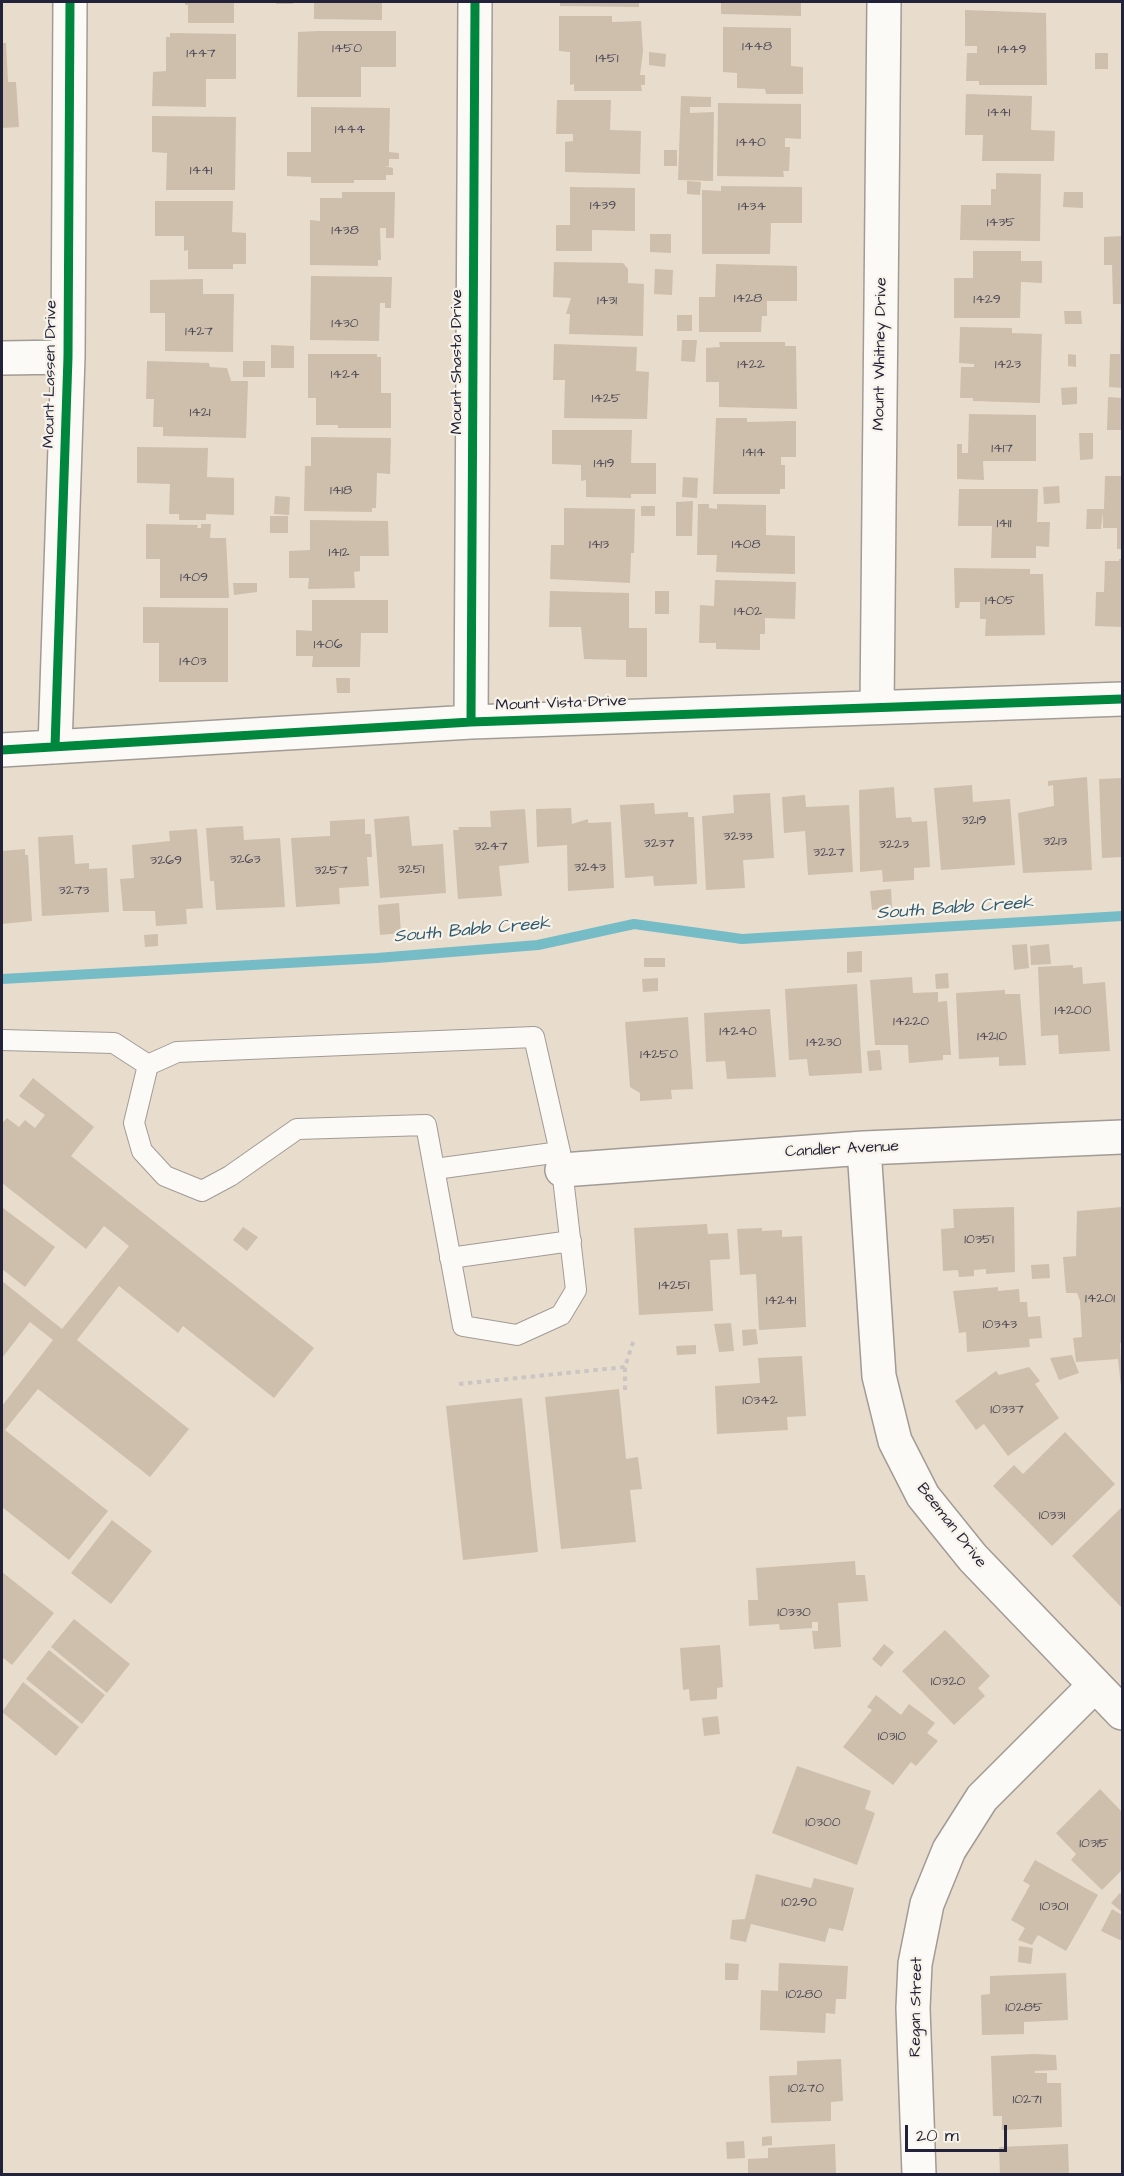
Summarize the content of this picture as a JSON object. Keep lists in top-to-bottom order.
{
  "streets": {
    "street": [
      "Mount Whitney Drive",
      "Mount Shasta Drive",
      "Mount Lassen Drive",
      "Mount Vista Drive",
      "Candler Avenue",
      "Beeman Drive",
      "Regan Street"
    ]
  },
  "crossings": [
    ["Mount Whitney Drive", "Mount Vista Drive"],
    ["Mount Shasta Drive", "Mount Vista Drive"],
    ["Mount Lassen Drive", "Mount Vista Drive"],
    ["Candler Avenue", "Beeman Drive"],
    ["Beeman Drive", "Regan Street"]
  ],
  "water": ["South Babb Creek"],
  "house_numbers": [
    "1448",
    "1450",
    "1449",
    "1447",
    "1451",
    "1441",
    "1444",
    "1440",
    "1441",
    "1439",
    "1434",
    "1435",
    "1438",
    "1428",
    "1429",
    "1431",
    "1430",
    "1427",
    "1422",
    "1423",
    "1424",
    "1425",
    "1421",
    "1417",
    "1414",
    "1419",
    "1418",
    "1411",
    "1413",
    "1408",
    "1412",
    "1409",
    "1405",
    "1402",
    "1406",
    "1403",
    "3219",
    "3233",
    "3213",
    "3237",
    "3223",
    "3247",
    "3227",
    "3263",
    "3269",
    "3243",
    "3251",
    "3257",
    "3273",
    "14200",
    "14220",
    "14240",
    "14210",
    "14230",
    "14250",
    "10351",
    "14251",
    "14201",
    "14241",
    "10343",
    "10342",
    "10337",
    "10331",
    "10330",
    "10320",
    "10310",
    "10300",
    "10315",
    "10290",
    "10301",
    "10280",
    "10285",
    "10270",
    "10271"
  ],
  "scale_bar": "20 m"
}
